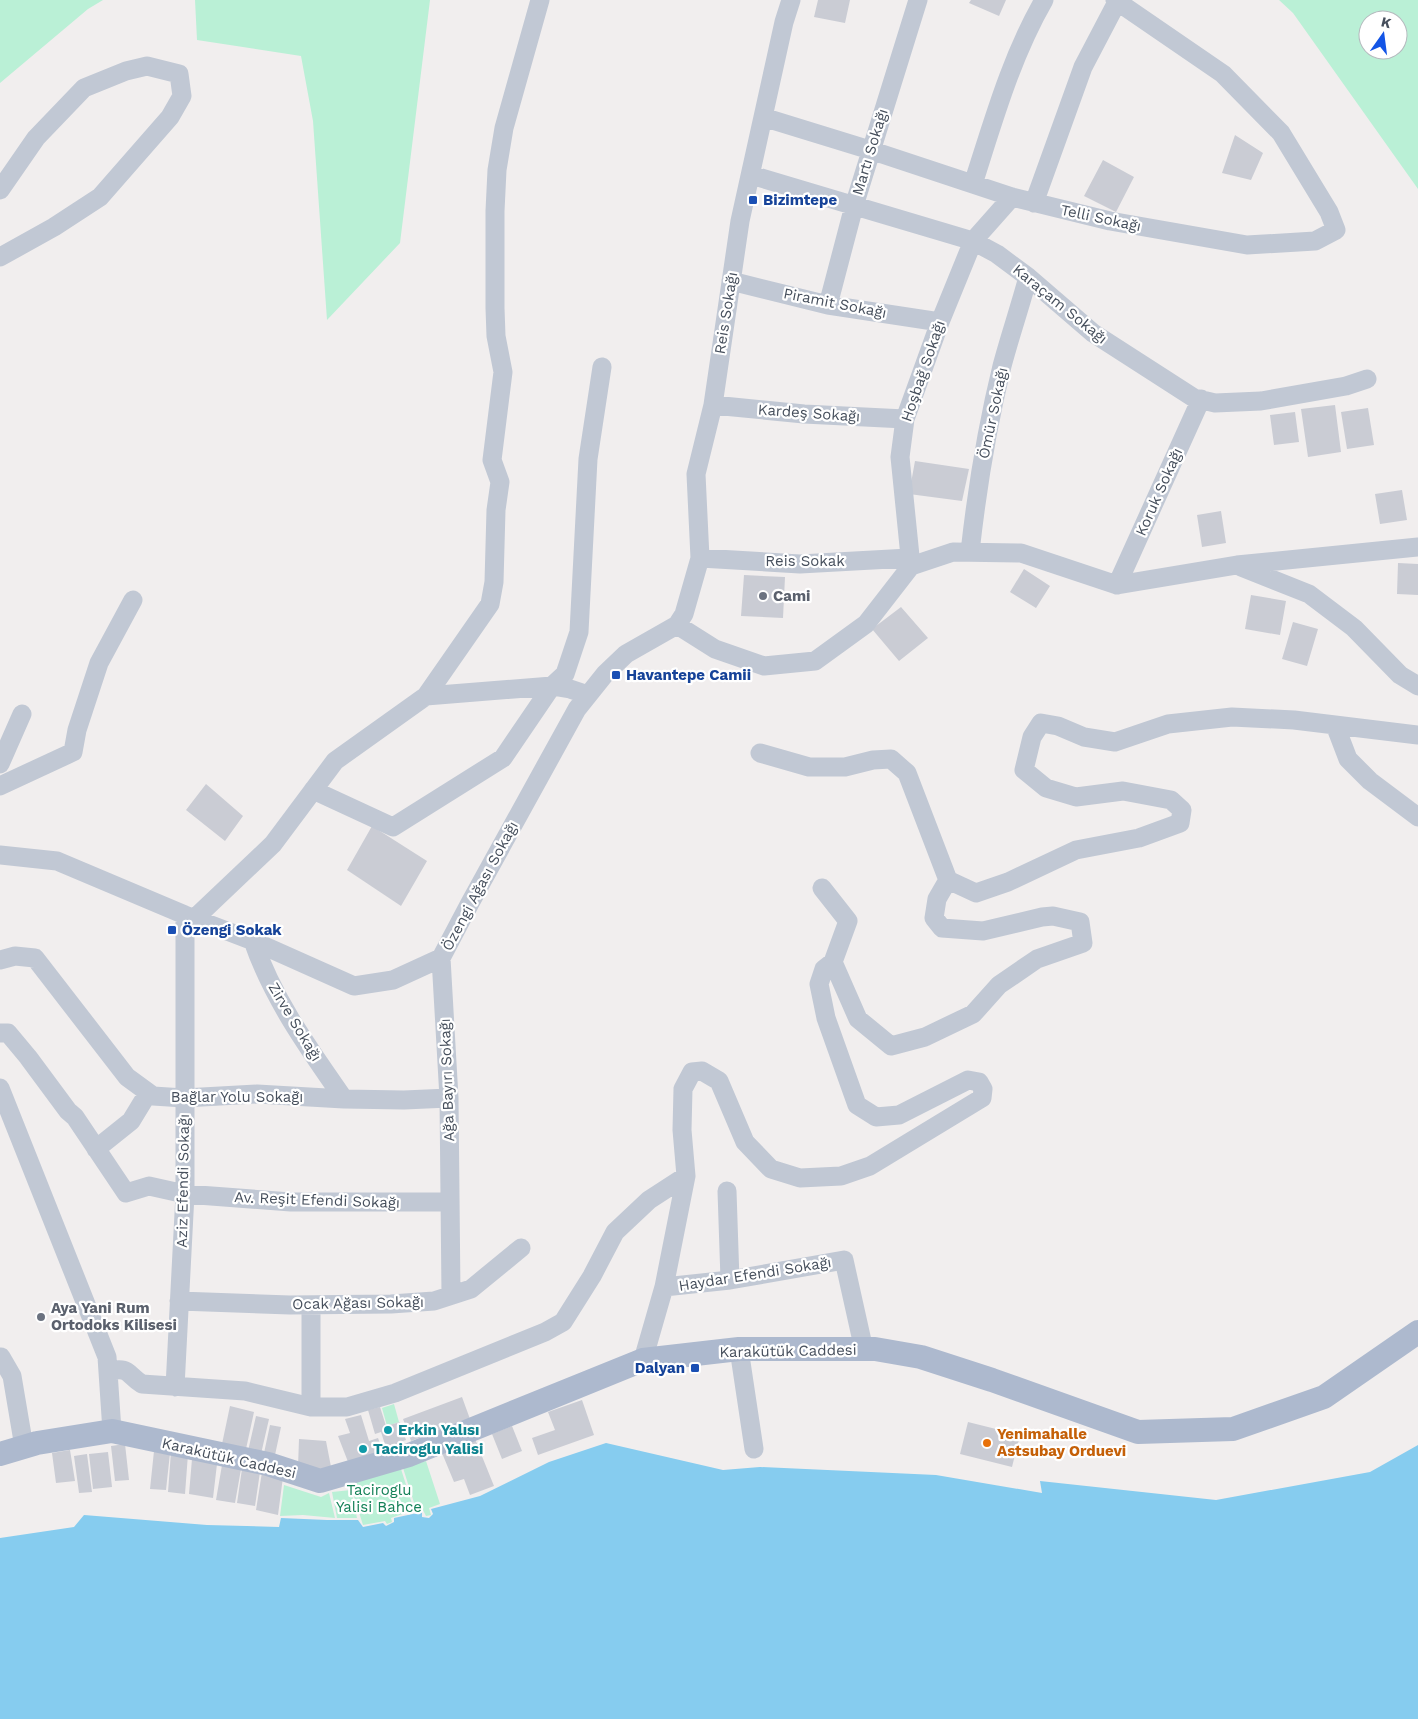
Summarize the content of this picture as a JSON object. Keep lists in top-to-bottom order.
{
  "streets": {
    "main road": ["Karakütük Caddesi"],
    "street": [
      "Martı Sokağı",
      "Telli Sokağı",
      "Piramit Sokağı",
      "Karaçam Sokağı",
      "Reis Sokağı",
      "Hoşbağ Sokağı",
      "Kardeş Sokağı",
      "Ömür Sokağı",
      "Koruk Sokağı",
      "Reis Sokak",
      "Özengi Ağası Sokağı",
      "Zirve Sokağı",
      "Ağa Bayırı Sokağı",
      "Bağlar Yolu Sokağı",
      "Aziz Efendi Sokağı",
      "Av. Reşit Efendi Sokağı",
      "Haydar Efendi Sokağı",
      "Ocak Ağası Sokağı"
    ]
  },
  "crossings": [
    ["Martı Sokağı", "Telli Sokağı"],
    ["Martı Sokağı", "Piramit Sokağı"],
    ["Martı Sokağı", "Karaçam Sokağı"],
    ["Telli Sokağı", "Reis Sokağı"],
    ["Telli Sokağı", "Hoşbağ Sokağı"],
    ["Piramit Sokağı", "Reis Sokağı"],
    ["Piramit Sokağı", "Hoşbağ Sokağı"],
    ["Karaçam Sokağı", "Reis Sokağı"],
    ["Karaçam Sokağı", "Hoşbağ Sokağı"],
    ["Karaçam Sokağı", "Ömür Sokağı"],
    ["Karaçam Sokağı", "Koruk Sokağı"],
    ["Reis Sokağı", "Kardeş Sokağı"],
    ["Reis Sokağı", "Reis Sokak"],
    ["Reis Sokağı", "Özengi Ağası Sokağı"],
    ["Hoşbağ Sokağı", "Kardeş Sokağı"],
    ["Hoşbağ Sokağı", "Reis Sokak"],
    ["Ömür Sokağı", "Reis Sokak"],
    ["Koruk Sokağı", "Reis Sokak"],
    ["Özengi Ağası Sokağı", "Zirve Sokağı"],
    ["Özengi Ağası Sokağı", "Ağa Bayırı Sokağı"],
    ["Özengi Ağası Sokağı", "Aziz Efendi Sokağı"],
    ["Zirve Sokağı", "Bağlar Yolu Sokağı"],
    ["Ağa Bayırı Sokağı", "Bağlar Yolu Sokağı"],
    ["Ağa Bayırı Sokağı", "Av. Reşit Efendi Sokağı"],
    ["Ağa Bayırı Sokağı", "Ocak Ağası Sokağı"],
    ["Bağlar Yolu Sokağı", "Aziz Efendi Sokağı"],
    ["Aziz Efendi Sokağı", "Av. Reşit Efendi Sokağı"],
    ["Aziz Efendi Sokağı", "Ocak Ağası Sokağı"],
    ["Haydar Efendi Sokağı", "Karakütük Caddesi"]
  ],
  "parks": ["Taciroglu Yalisi Bahce"],
  "places": {
    "transit": [
      "Bizimtepe",
      "Havantepe Camii",
      "Özengi Sokak",
      "Dalyan"
    ],
    "other": [
      "Cami",
      "Aya Yani Rum Ortodoks Kilisesi",
      "Erkin Yalısı",
      "Yenimahalle Astsubay Orduevi",
      "Taciroglu Yalisi"
    ]
  },
  "north": "top"
}
